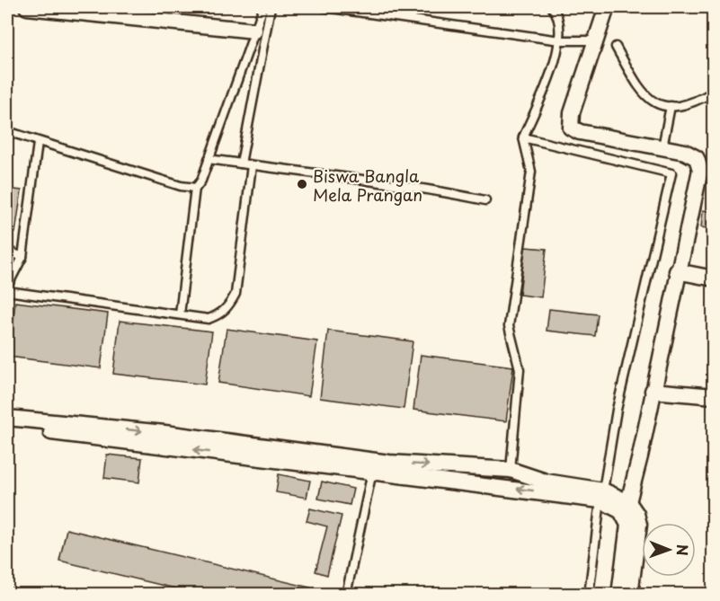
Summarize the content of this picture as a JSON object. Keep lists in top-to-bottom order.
{
  "places": ["Biswa Bangla Mela Prangan"],
  "north": "right"
}
